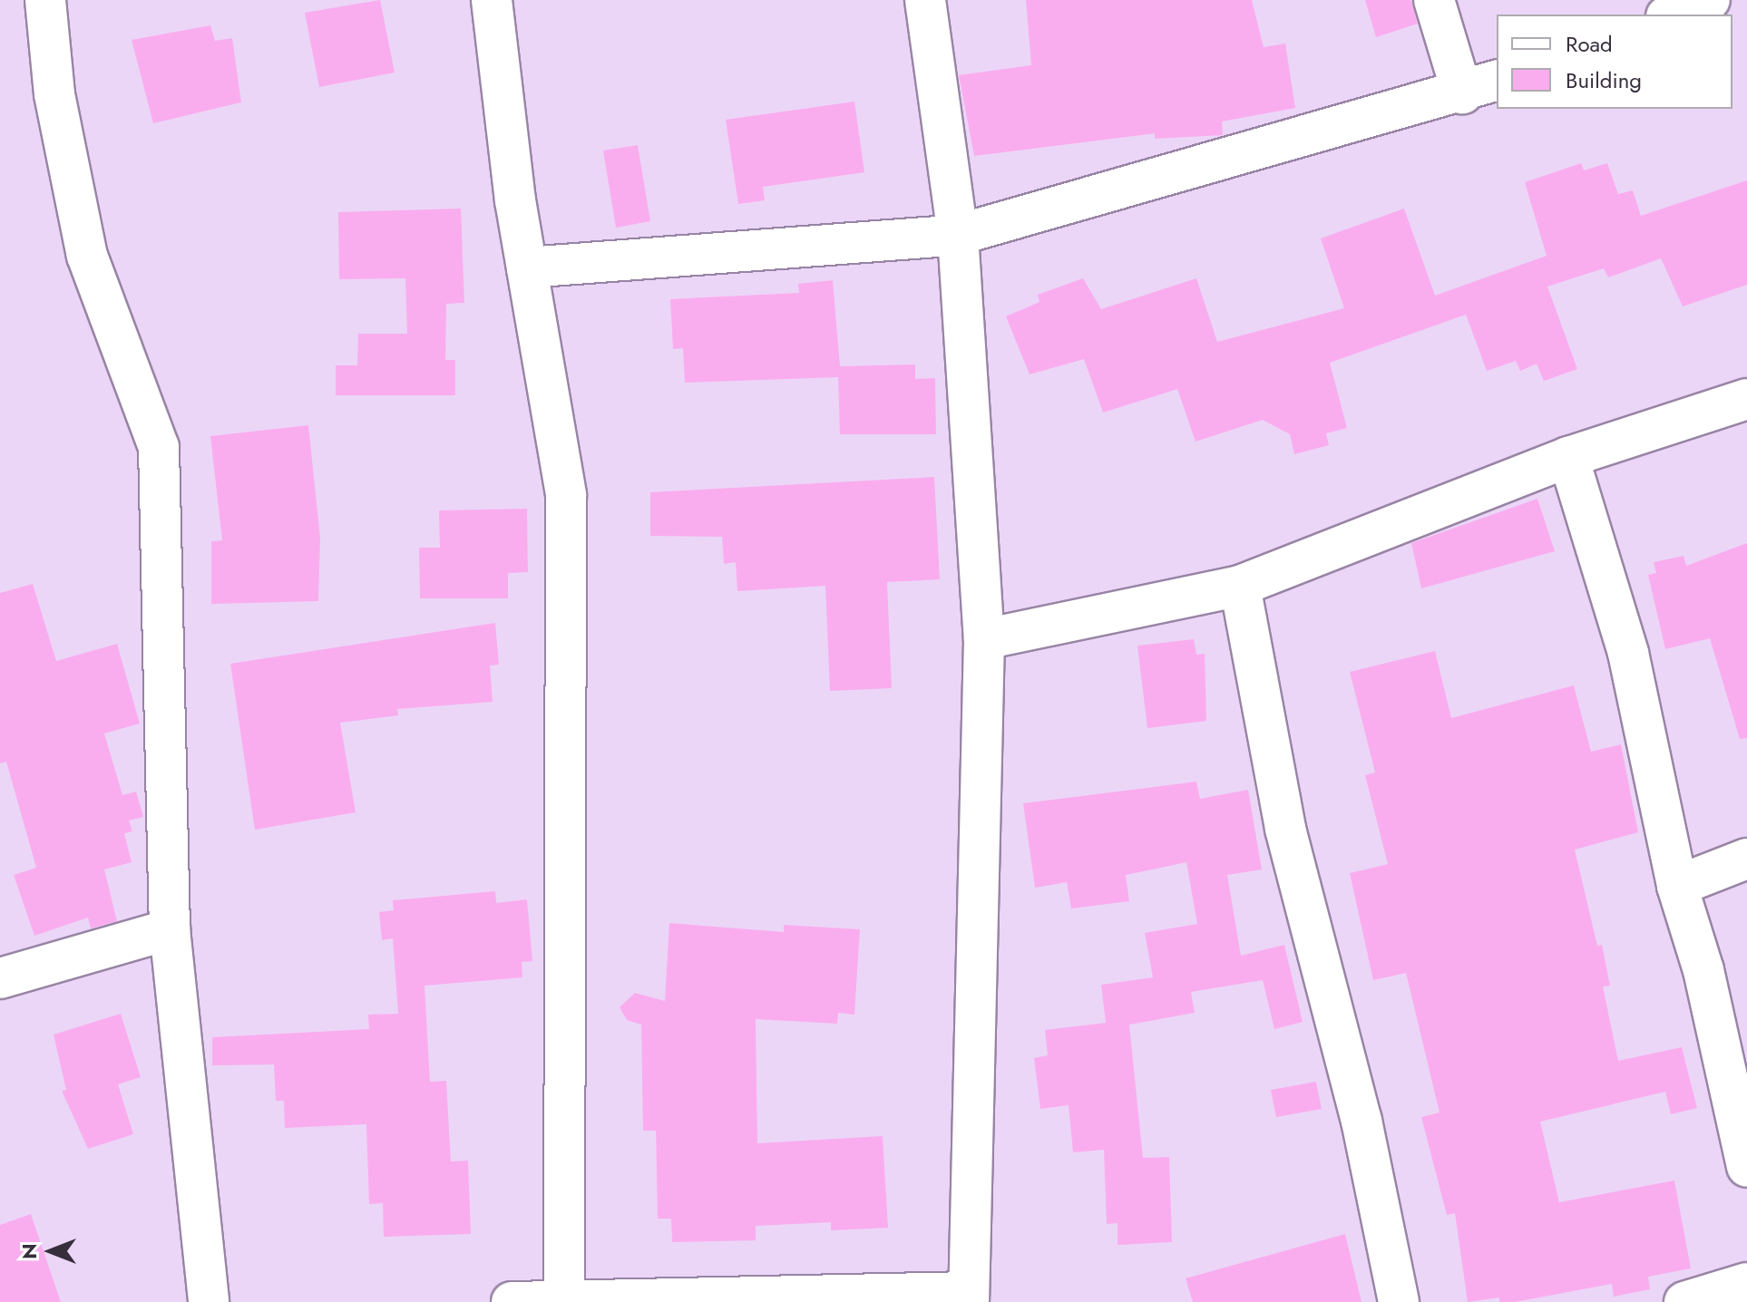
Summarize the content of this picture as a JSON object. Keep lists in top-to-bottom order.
{
  "legend": ["Road", "Building"],
  "north": "left"
}
